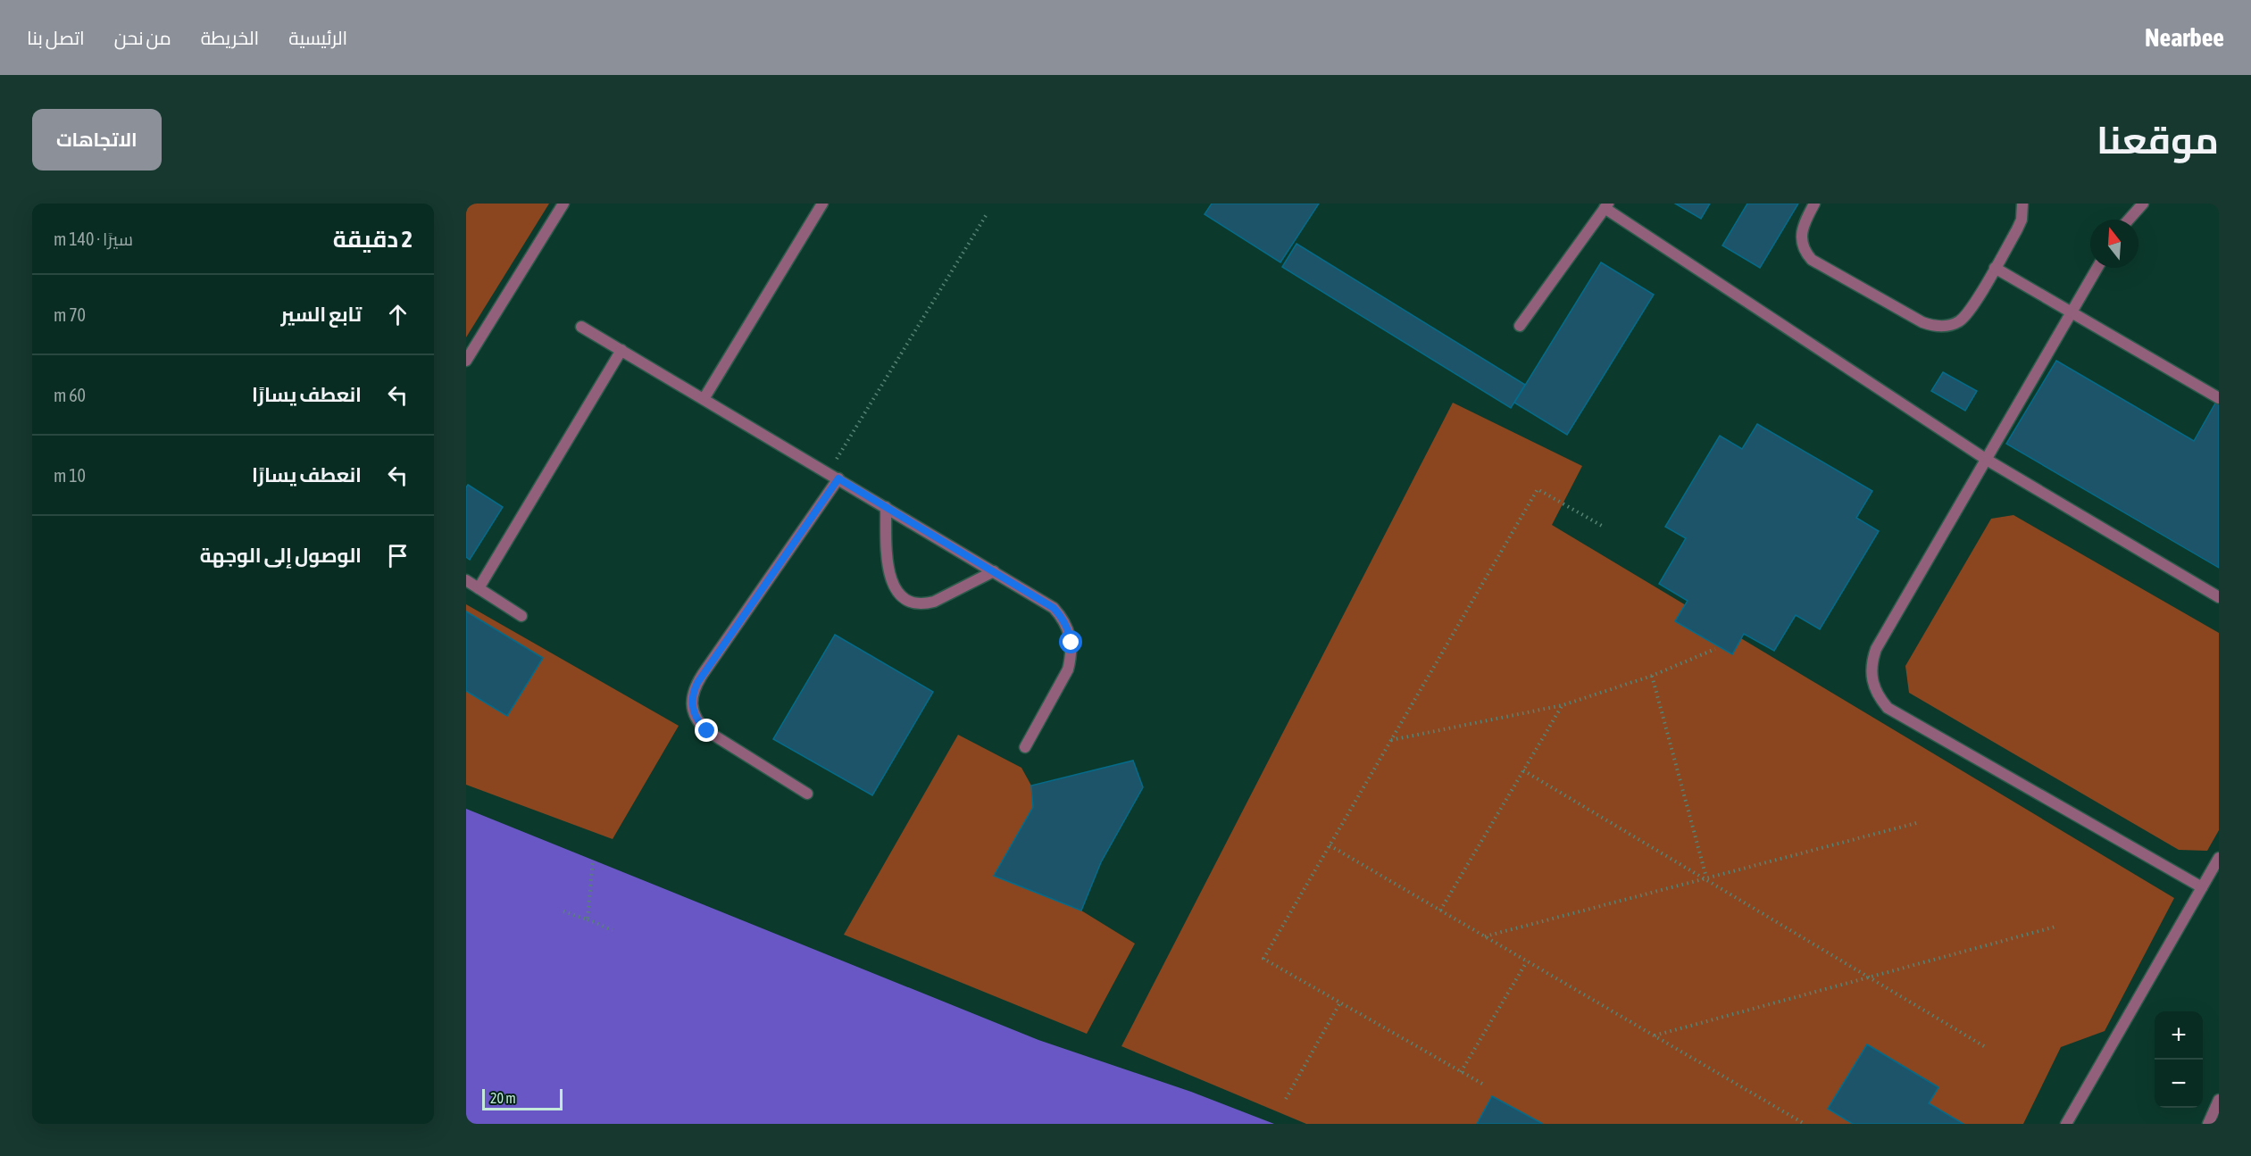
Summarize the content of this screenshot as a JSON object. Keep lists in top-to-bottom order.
{
  "scale_bar": "20 m",
  "north": "top",
  "page": {
    "header": "Nearbee",
    "nav": [
      "الرئيسية",
      "الخريطة",
      "من نحن",
      "اتصل بنا"
    ],
    "title": "موقعنا",
    "buttons": "الاتجاهات",
    "heading": ["2 دقيقة", "سيرًا · 140 m"],
    "list": [
      ["تابع السير", "70 m"],
      ["انعطف يسارًا", "60 m"],
      ["انعطف يسارًا", "10 m"],
      "الوصول إلى الوجهة"
    ],
    "map_buttons": ["+", "−"],
    "scale": "20 m"
  }
}
